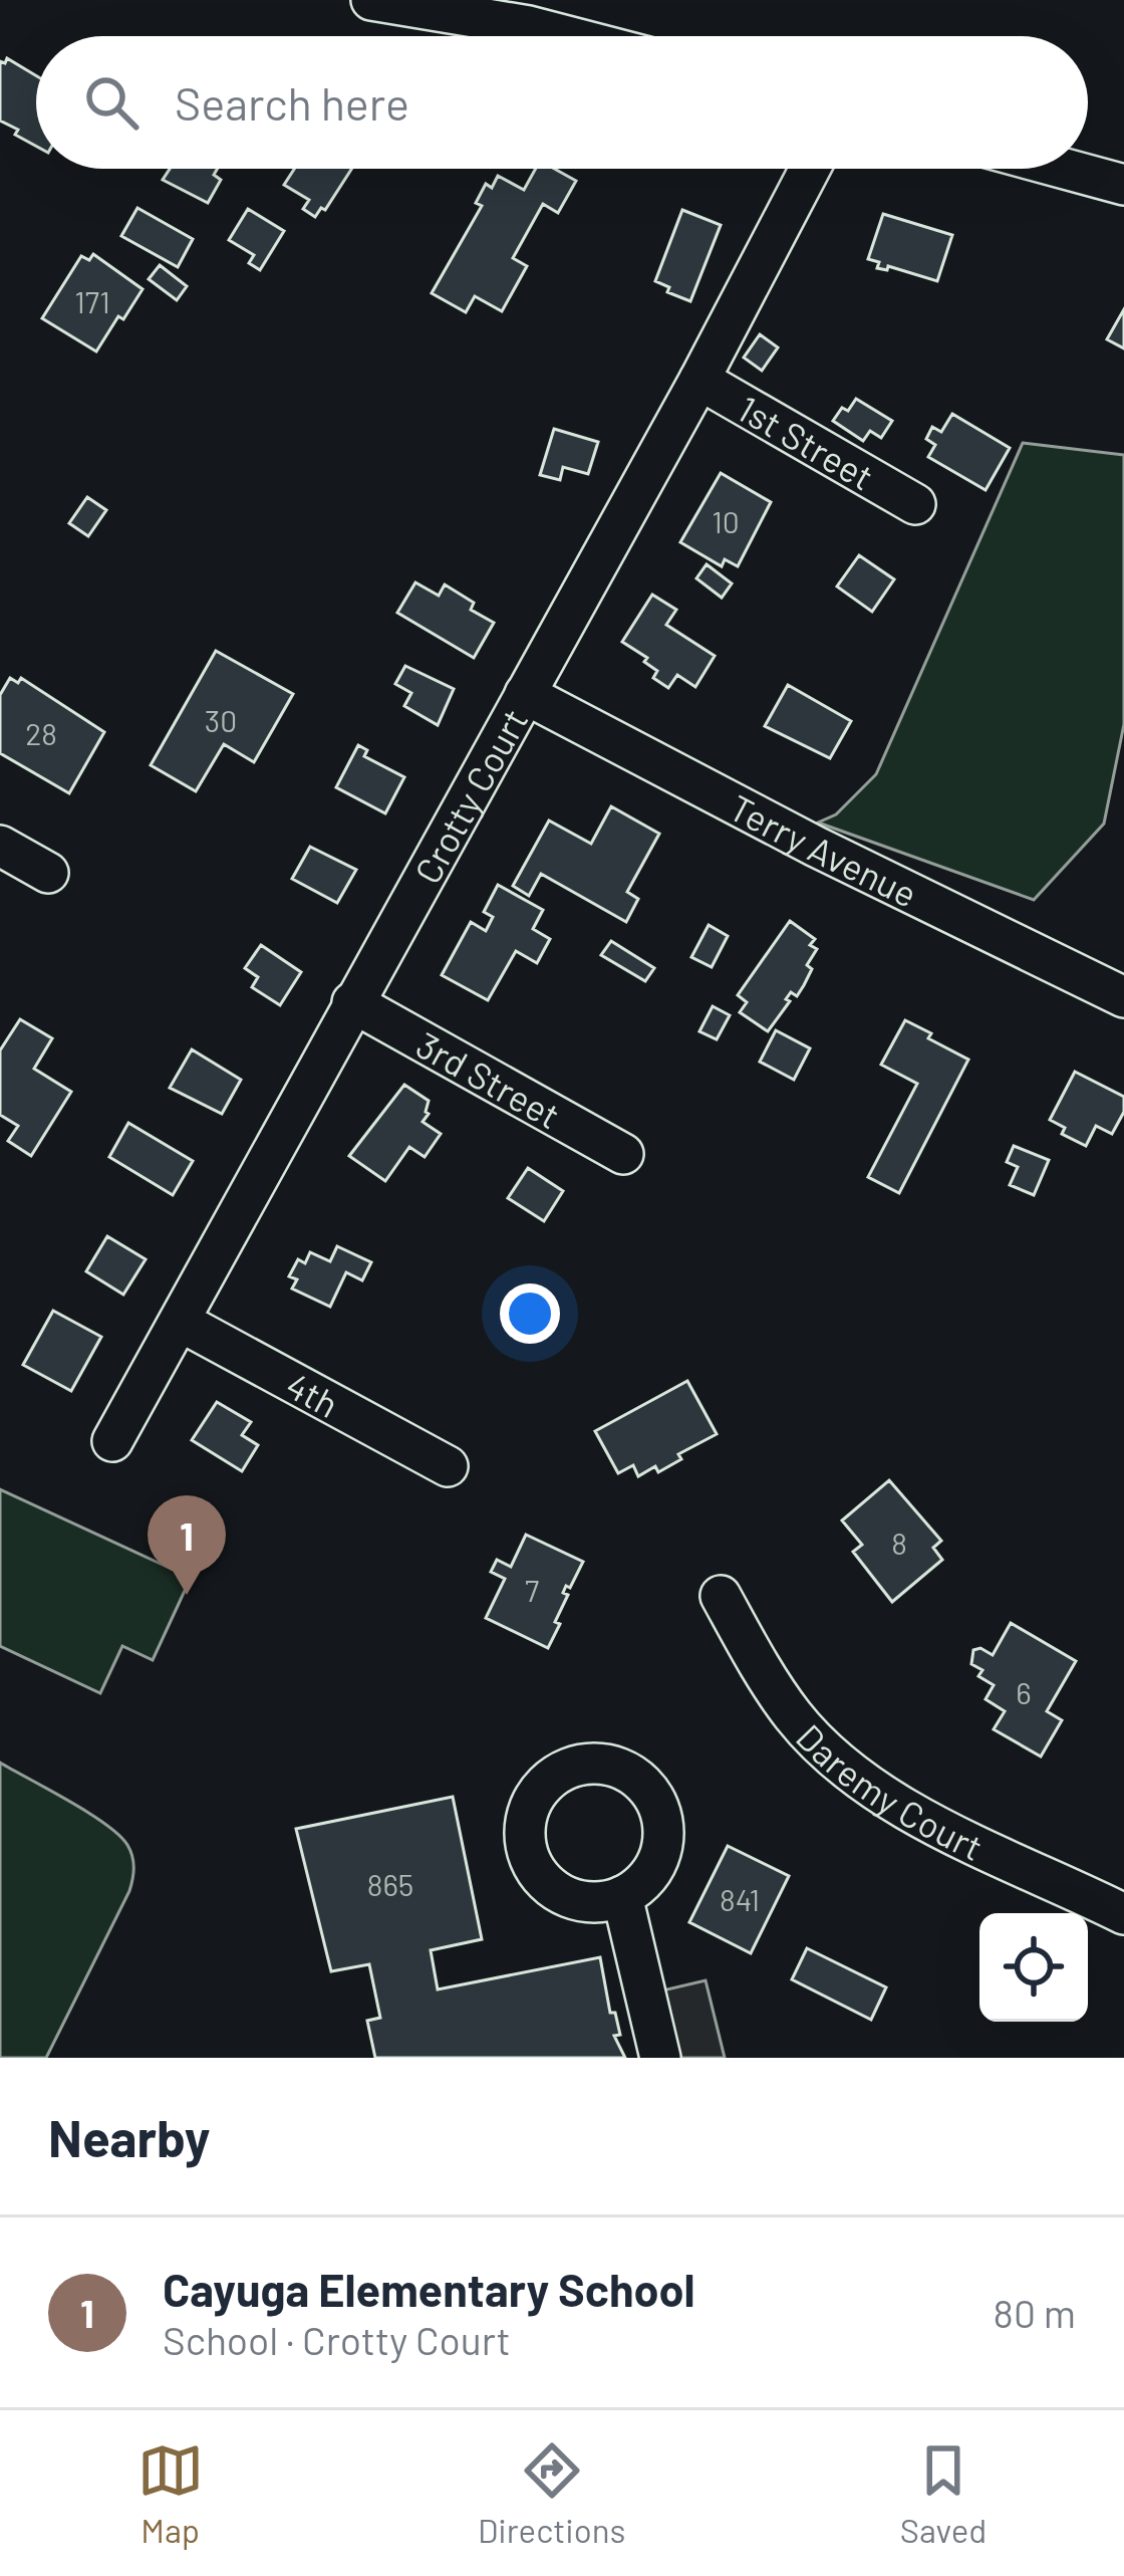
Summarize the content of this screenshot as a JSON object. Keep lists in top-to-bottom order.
{
  "streets": {
    "street": [
      "1st Street",
      "Crotty Court",
      "Terry Avenue",
      "3rd Street",
      "4th",
      "Daremy Court"
    ]
  },
  "crossings": [
    ["1st Street", "Crotty Court"],
    ["Crotty Court", "Terry Avenue"],
    ["Crotty Court", "3rd Street"],
    ["Crotty Court", "4th"]
  ],
  "house_numbers": [
    "171",
    "10",
    "30",
    "28",
    "8",
    "7",
    "6",
    "865",
    "841"
  ],
  "page": {
    "search": "Search here",
    "pins": "1",
    "heading": "Nearby",
    "list": [
      {
        "mark": "1",
        "name": "Cayuga Elementary School",
        "note": "School · Crotty Court",
        "value": "80 m"
      }
    ],
    "nav": ["Map", "Directions", "Saved"]
  }
}
